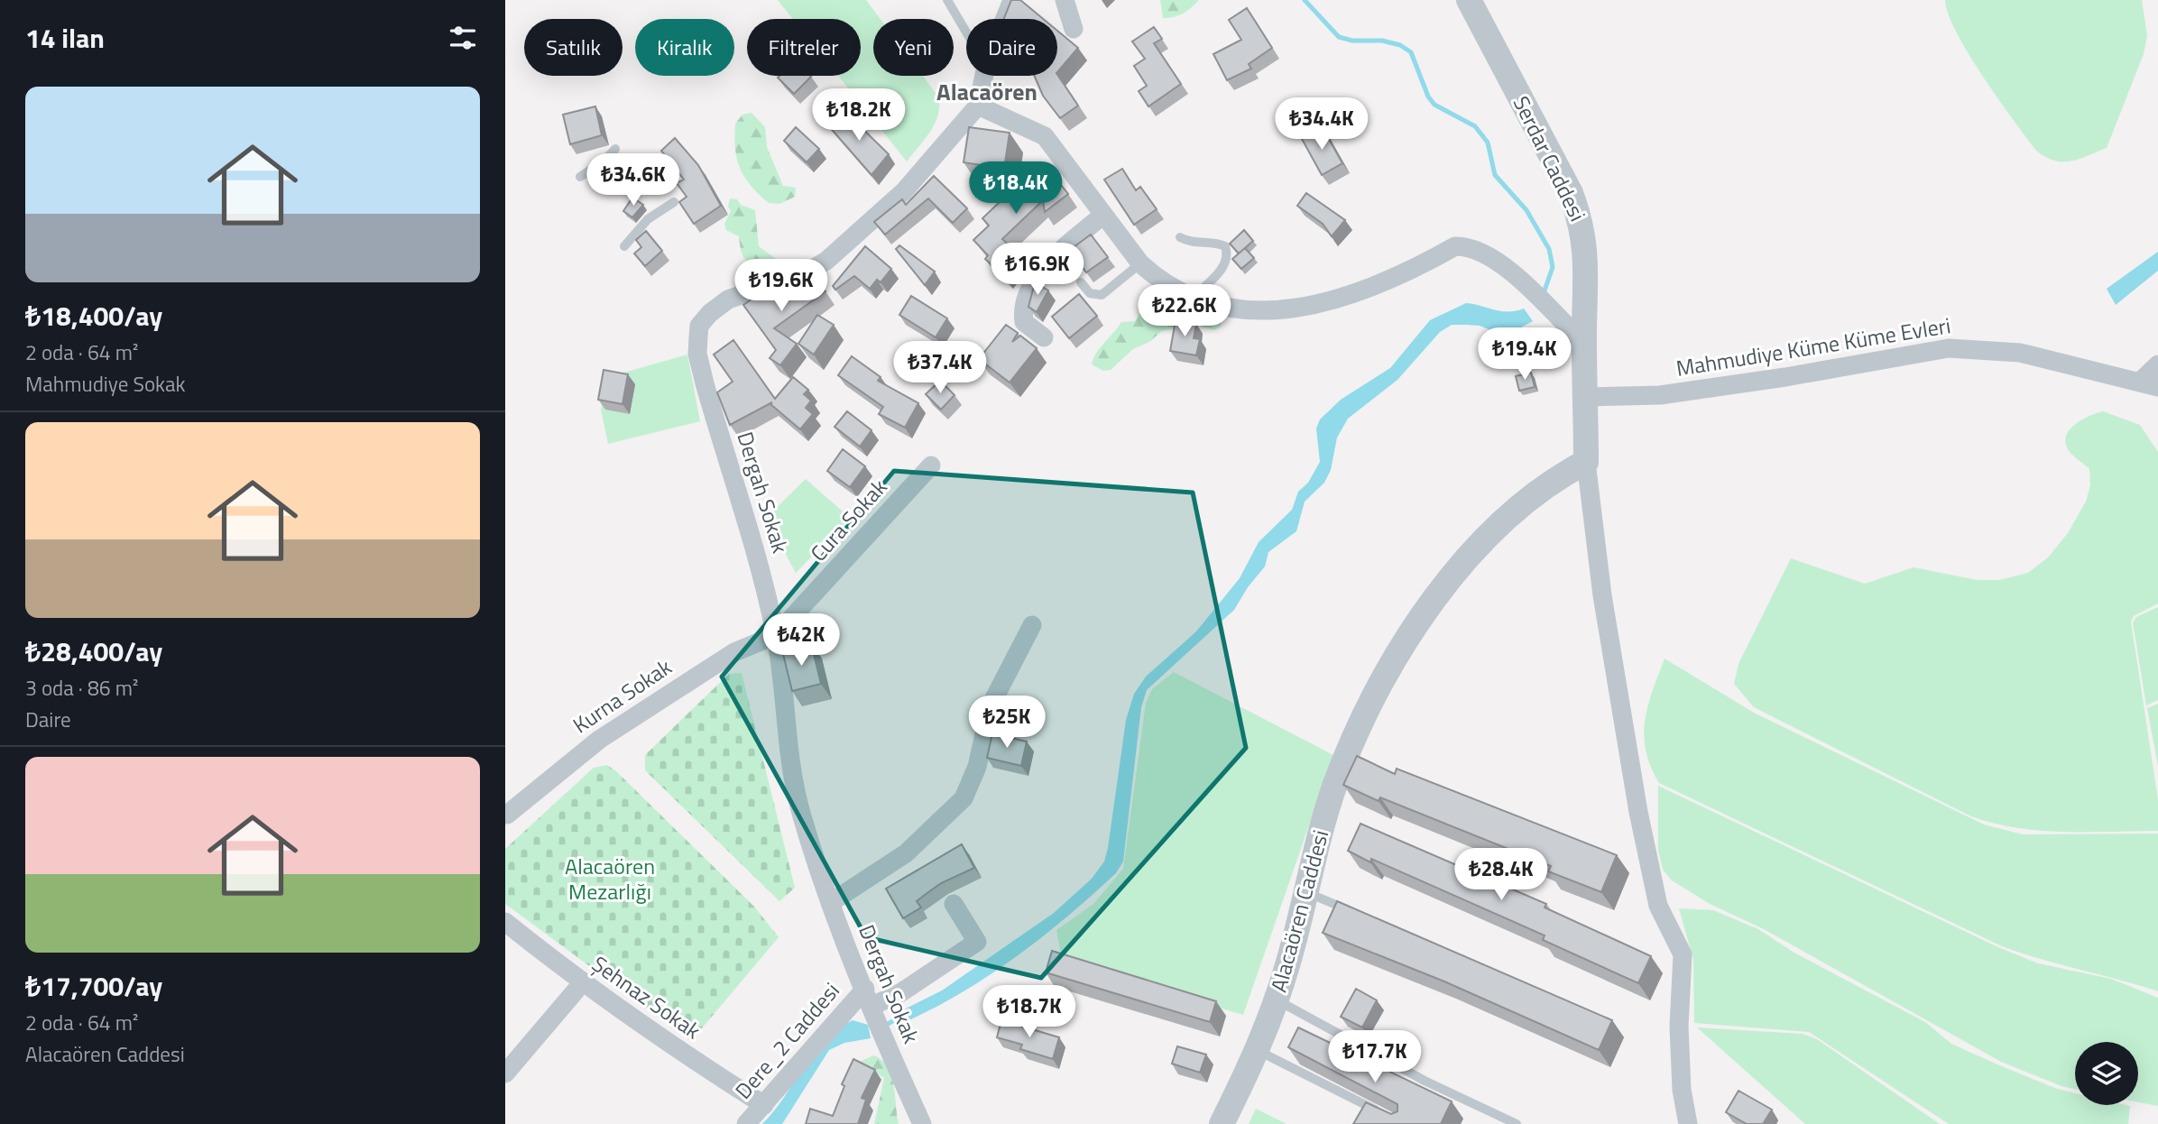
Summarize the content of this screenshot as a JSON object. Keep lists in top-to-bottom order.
{
  "streets": {
    "street": [
      "Serdar Caddesi",
      "Mahmudiye Küme Küme Evleri",
      "Dergah Sokak",
      "Cura Sokak",
      "Kurna Sokak",
      "Alacaören Caddesi",
      "Şehnaz Sokak",
      "Dere_2 Caddesi"
    ]
  },
  "crossings": [
    ["Serdar Caddesi", "Mahmudiye Küme Küme Evleri"],
    ["Serdar Caddesi", "Alacaören Caddesi"],
    ["Dergah Sokak", "Cura Sokak"],
    ["Dergah Sokak", "Kurna Sokak"],
    ["Dergah Sokak", "Dere_2 Caddesi"],
    ["Cura Sokak", "Kurna Sokak"],
    ["Şehnaz Sokak", "Dere_2 Caddesi"]
  ],
  "districts": ["Alacaören"],
  "parks": ["Alacaören Mezarlığı"],
  "page": {
    "heading": "14 ilan",
    "chip": [
      "Satılık",
      "Kiralık",
      "Filtreler",
      "Yeni",
      "Daire"
    ],
    "list": [
      {
        "name": "₺18,400/ay",
        "note": "2 oda · 64 m² · Mahmudiye Sokak"
      },
      {
        "name": "₺28,400/ay",
        "note": "3 oda · 86 m² · Daire"
      },
      {
        "name": "₺17,700/ay",
        "note": "2 oda · 64 m² · Alacaören Caddesi"
      }
    ],
    "price": [
      "₺18.2K",
      "₺34.4K",
      "₺34.6K",
      "₺18.4K",
      "₺16.9K",
      "₺19.6K",
      "₺22.6K",
      "₺19.4K",
      "₺37.4K",
      "₺42K",
      "₺25K",
      "₺28.4K",
      "₺18.7K",
      "₺17.7K"
    ]
  }
}
